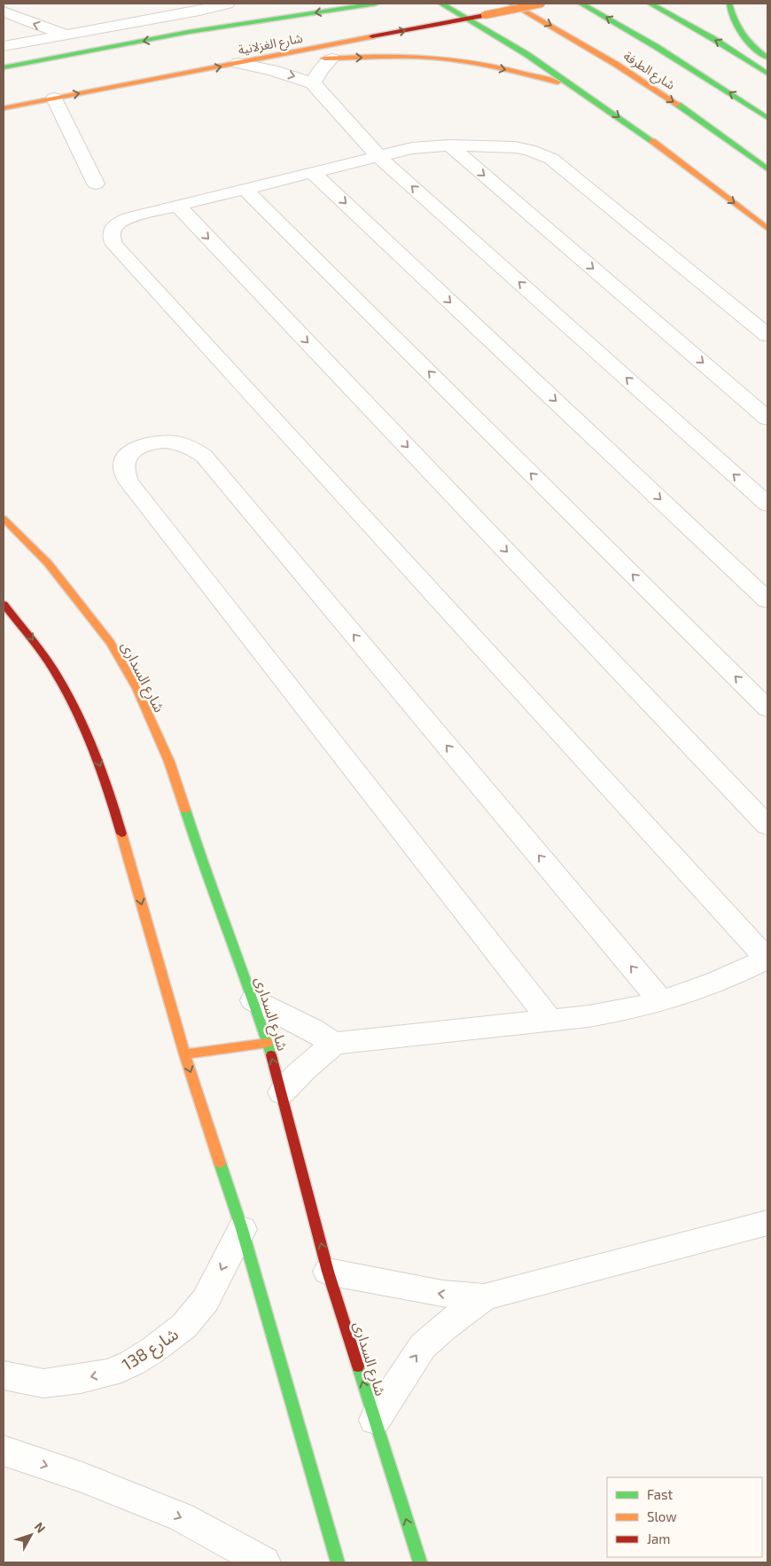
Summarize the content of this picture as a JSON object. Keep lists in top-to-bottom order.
{
  "streets": {
    "street": [
      "شارع الغزلانية",
      "شارع الطرفة",
      "شارع السدارى",
      "شارع 138"
    ]
  },
  "legend": ["Fast", "Slow", "Jam"],
  "north": "top right"
}
